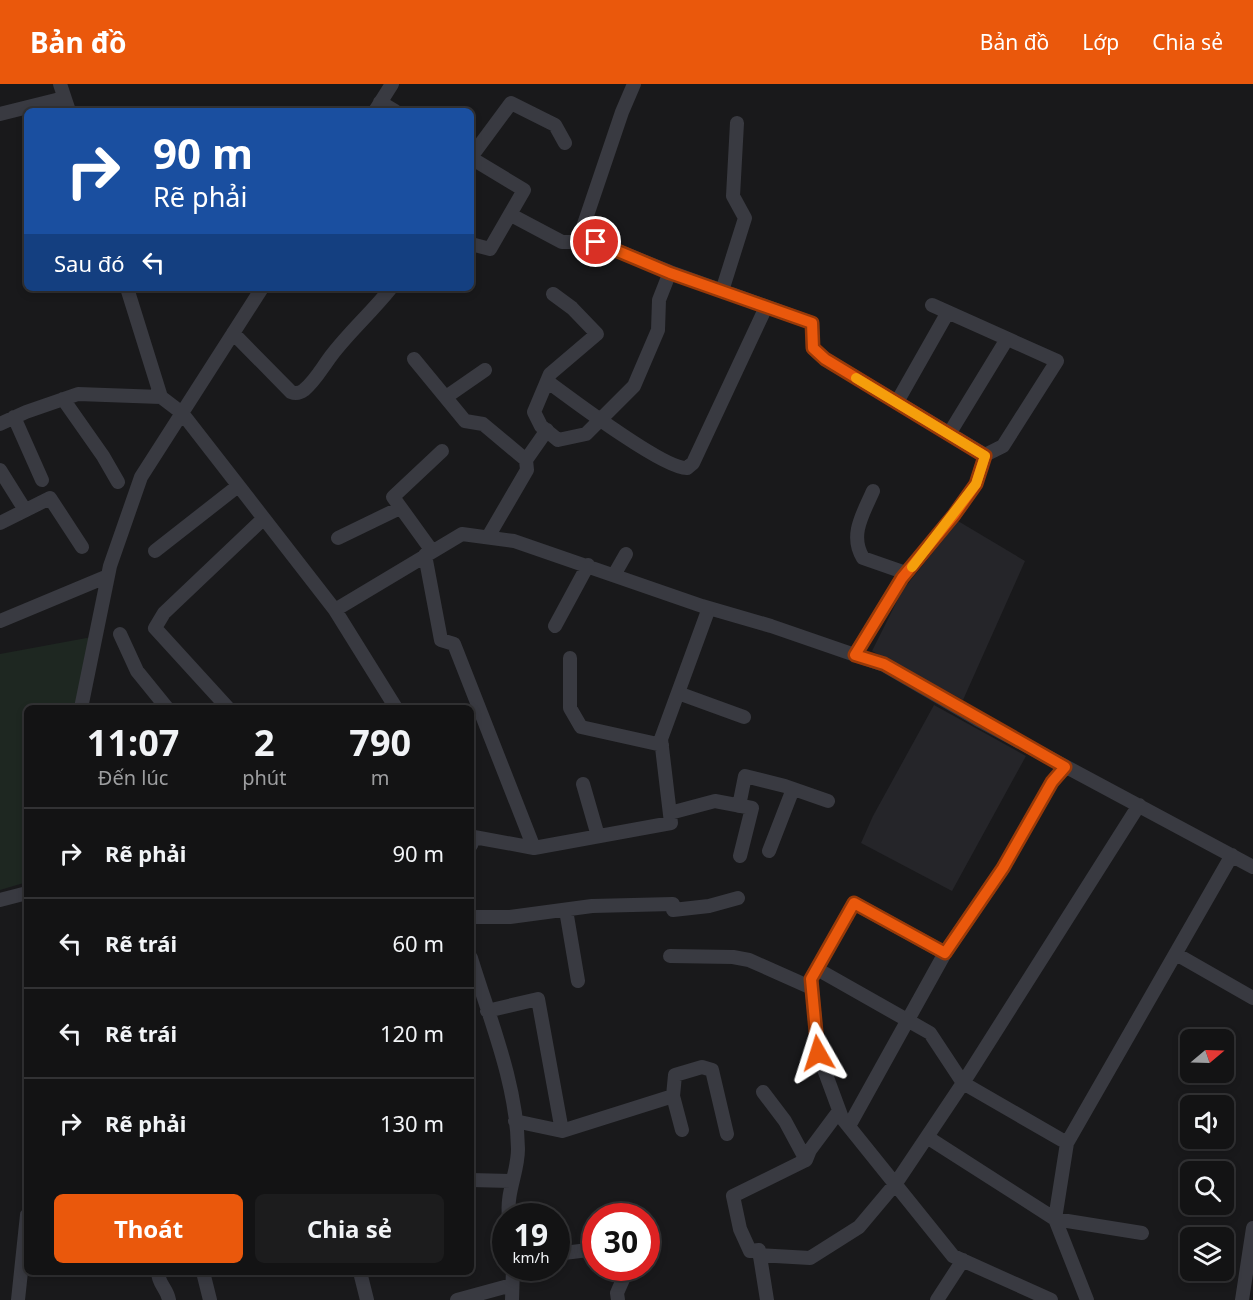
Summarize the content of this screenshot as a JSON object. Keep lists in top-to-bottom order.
{
  "north": "right",
  "page": {
    "header": "Bản đồ",
    "nav": ["Bản đồ", "Lớp", "Chia sẻ"],
    "turn": ["90 m", "Rẽ phải"],
    "then": "Sau đó",
    "eta": [
      "11:07",
      "Đến lúc",
      "2",
      "phút",
      "790",
      "m"
    ],
    "list": [
      {
        "name": "Rẽ phải",
        "value": "90 m"
      },
      {
        "name": "Rẽ trái",
        "value": "60 m"
      },
      {
        "name": "Rẽ trái",
        "value": "120 m"
      },
      {
        "name": "Rẽ phải",
        "value": "130 m"
      }
    ],
    "buttons": ["Thoát", "Chia sẻ"],
    "speed": "19 km/h",
    "limit": "30"
  }
}
